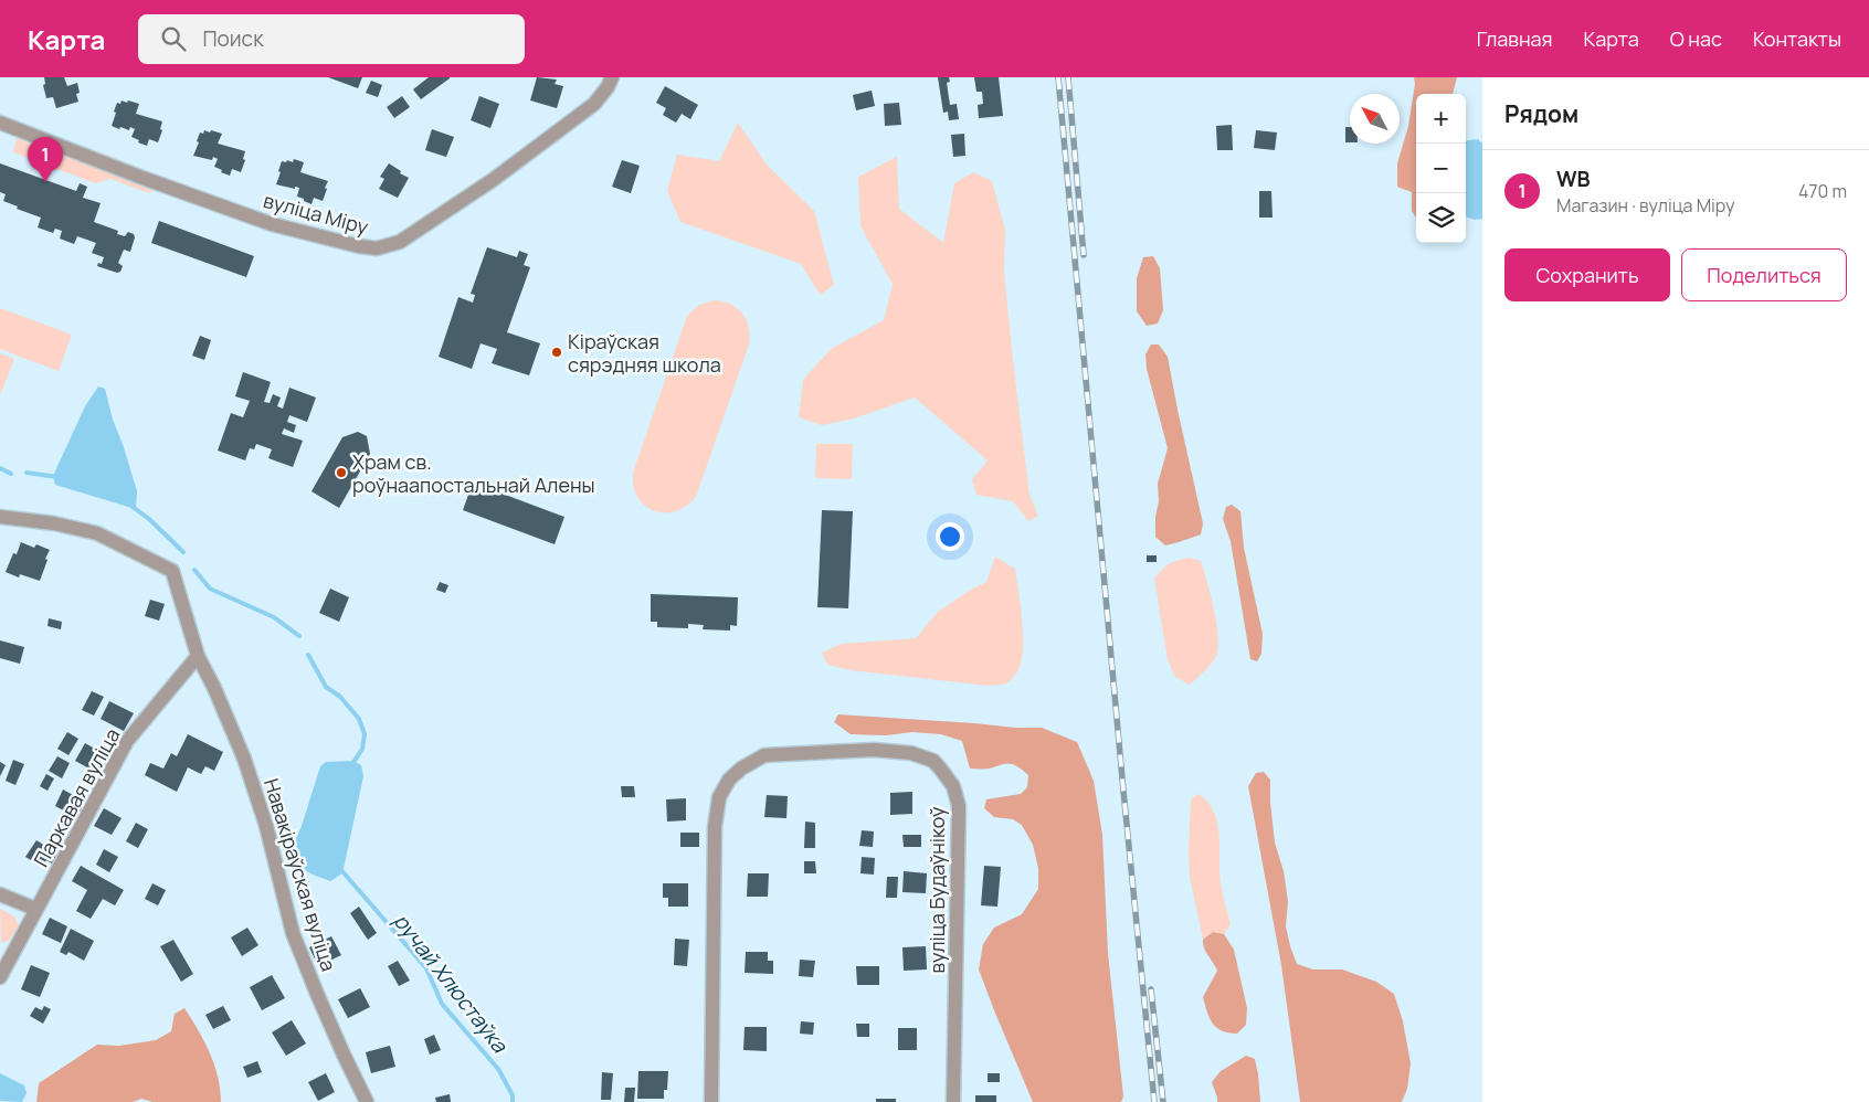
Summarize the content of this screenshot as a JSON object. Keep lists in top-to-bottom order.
{
  "streets": {
    "street": [
      "вуліца Міру",
      "Паркавая вуліца",
      "Навакіраўская вуліца",
      "вуліца Будаўнікоў"
    ]
  },
  "crossings": [
    ["Паркавая вуліца", "Навакіраўская вуліца"]
  ],
  "water": ["ручай Хлюстаўка"],
  "places": ["Кіраўская сярэдняя школа", "Храм св. роўнаапостальнай Алены"],
  "north": "top left",
  "page": {
    "header": "Карта",
    "search": "Поиск",
    "nav": [
      "Главная",
      "Карта",
      "О нас",
      "Контакты"
    ],
    "heading": "Рядом",
    "map_buttons": ["+", "−"],
    "pins": "1",
    "list": [
      {
        "mark": "1",
        "name": "WB",
        "note": "Магазин · вуліца Міру",
        "value": "470 m"
      }
    ],
    "buttons": ["Сохранить", "Поделиться"]
  }
}
